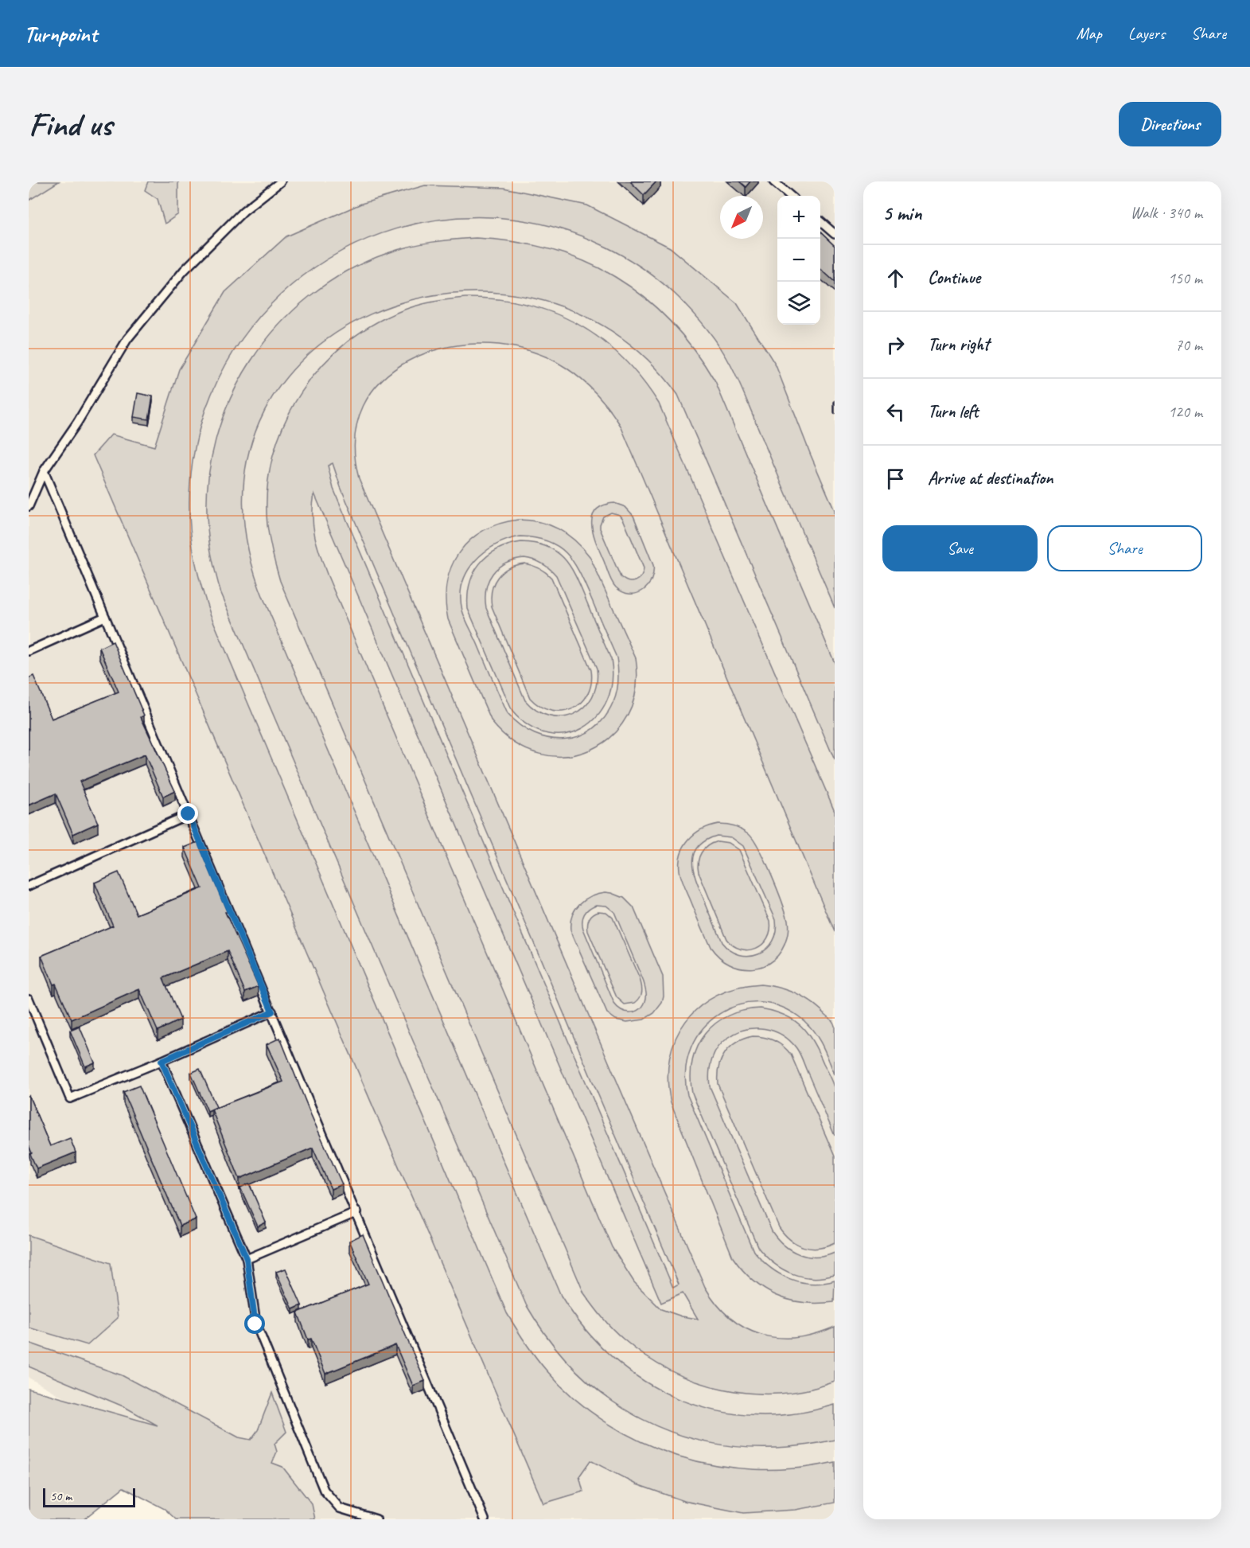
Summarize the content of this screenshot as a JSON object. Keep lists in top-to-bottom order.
{
  "scale_bar": "50 m",
  "north": "bottom left",
  "page": {
    "header": "Turnpoint",
    "nav": ["Map", "Layers", "Share"],
    "buttons": [
      "Directions",
      ["Save", "Share"]
    ],
    "title": "Find us",
    "heading": ["5 min", "Walk · 340 m"],
    "map_buttons": ["+", "−"],
    "list": [
      ["Continue", "150 m"],
      ["Turn right", "70 m"],
      ["Turn left", "120 m"],
      "Arrive at destination"
    ],
    "scale": "50 m"
  }
}
